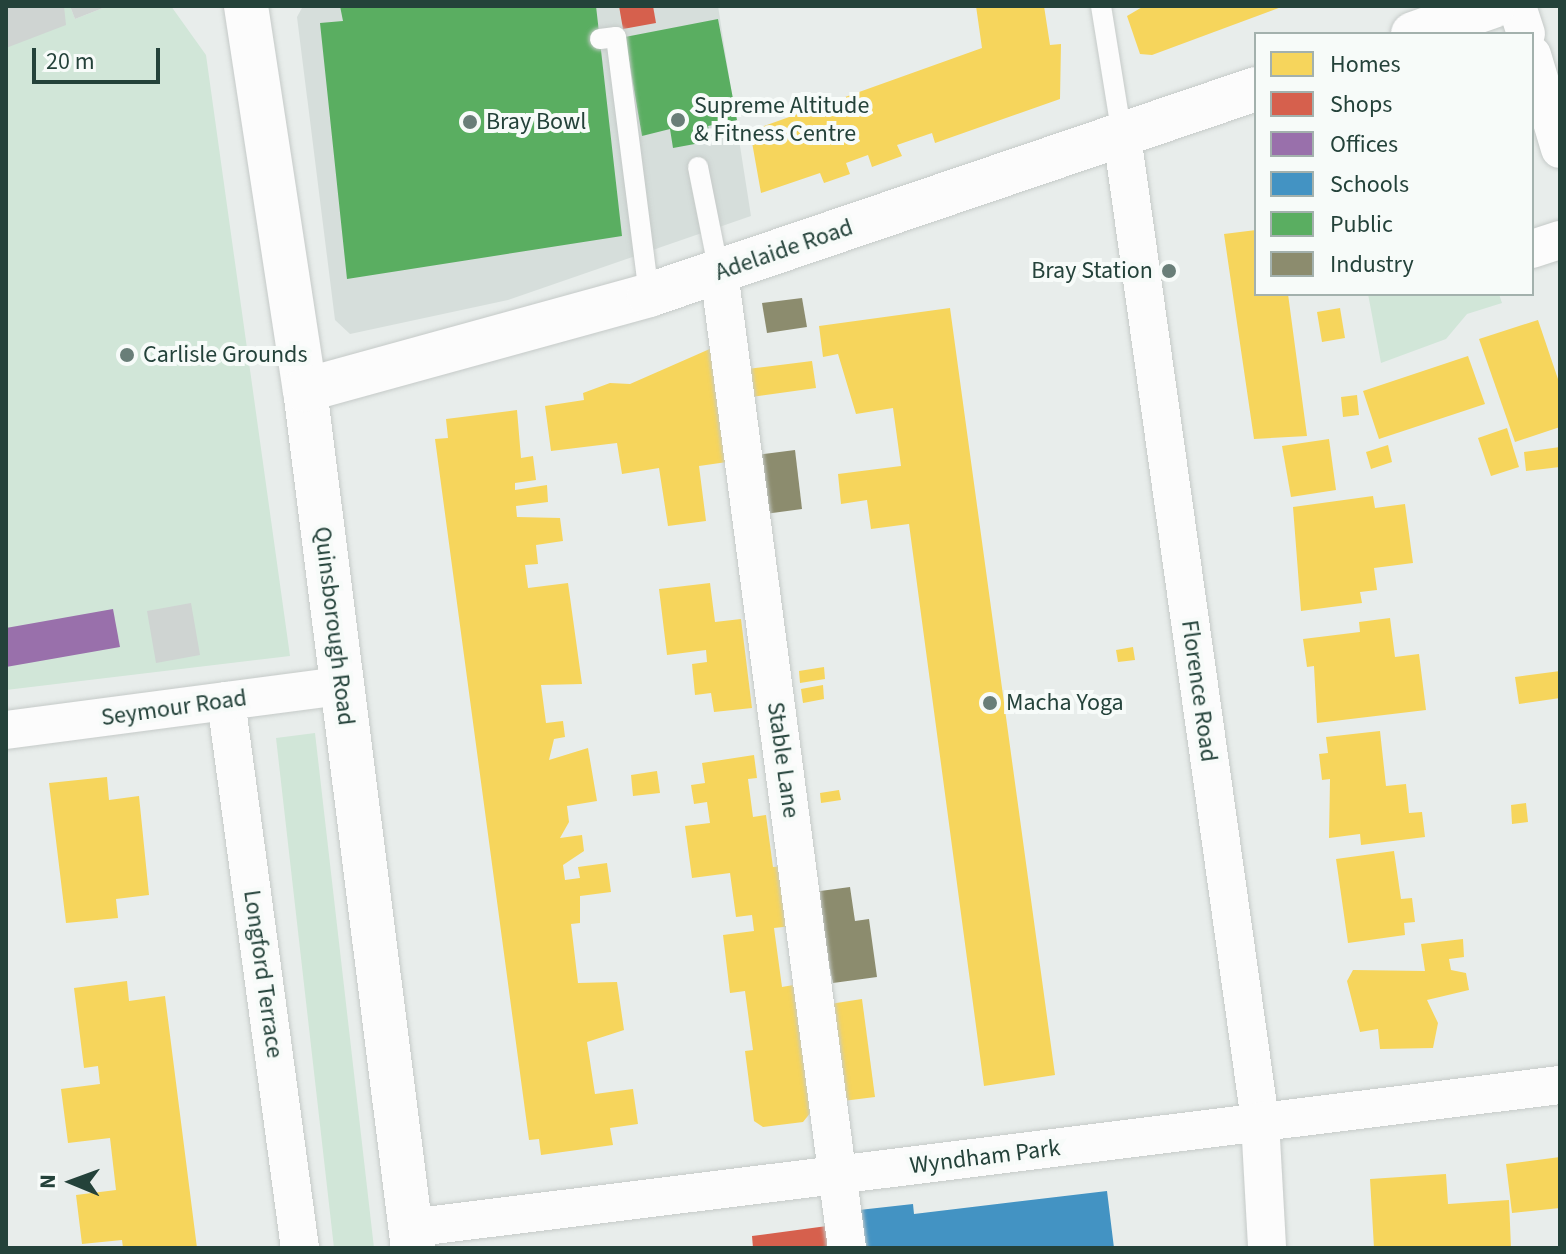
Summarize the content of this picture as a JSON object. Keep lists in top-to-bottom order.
{
  "streets": {
    "main road": ["Adelaide Road", "Quinsborough Road"],
    "street": [
      "Florence Road",
      "Seymour Road",
      "Stable Lane",
      "Longford Terrace",
      "Wyndham Park"
    ]
  },
  "crossings": [
    ["Adelaide Road", "Quinsborough Road"],
    ["Adelaide Road", "Florence Road"],
    ["Adelaide Road", "Stable Lane"],
    ["Quinsborough Road", "Seymour Road"],
    ["Quinsborough Road", "Wyndham Park"],
    ["Florence Road", "Wyndham Park"],
    ["Seymour Road", "Longford Terrace"],
    ["Stable Lane", "Wyndham Park"]
  ],
  "places": [
    "Supreme Altitude & Fitness Centre",
    "Bray Bowl",
    "Bray Station",
    "Carlisle Grounds",
    "Macha Yoga"
  ],
  "legend": [
    "Homes",
    "Shops",
    "Offices",
    "Schools",
    "Public",
    "Industry"
  ],
  "scale_bar": "20 m",
  "north": "left"
}
